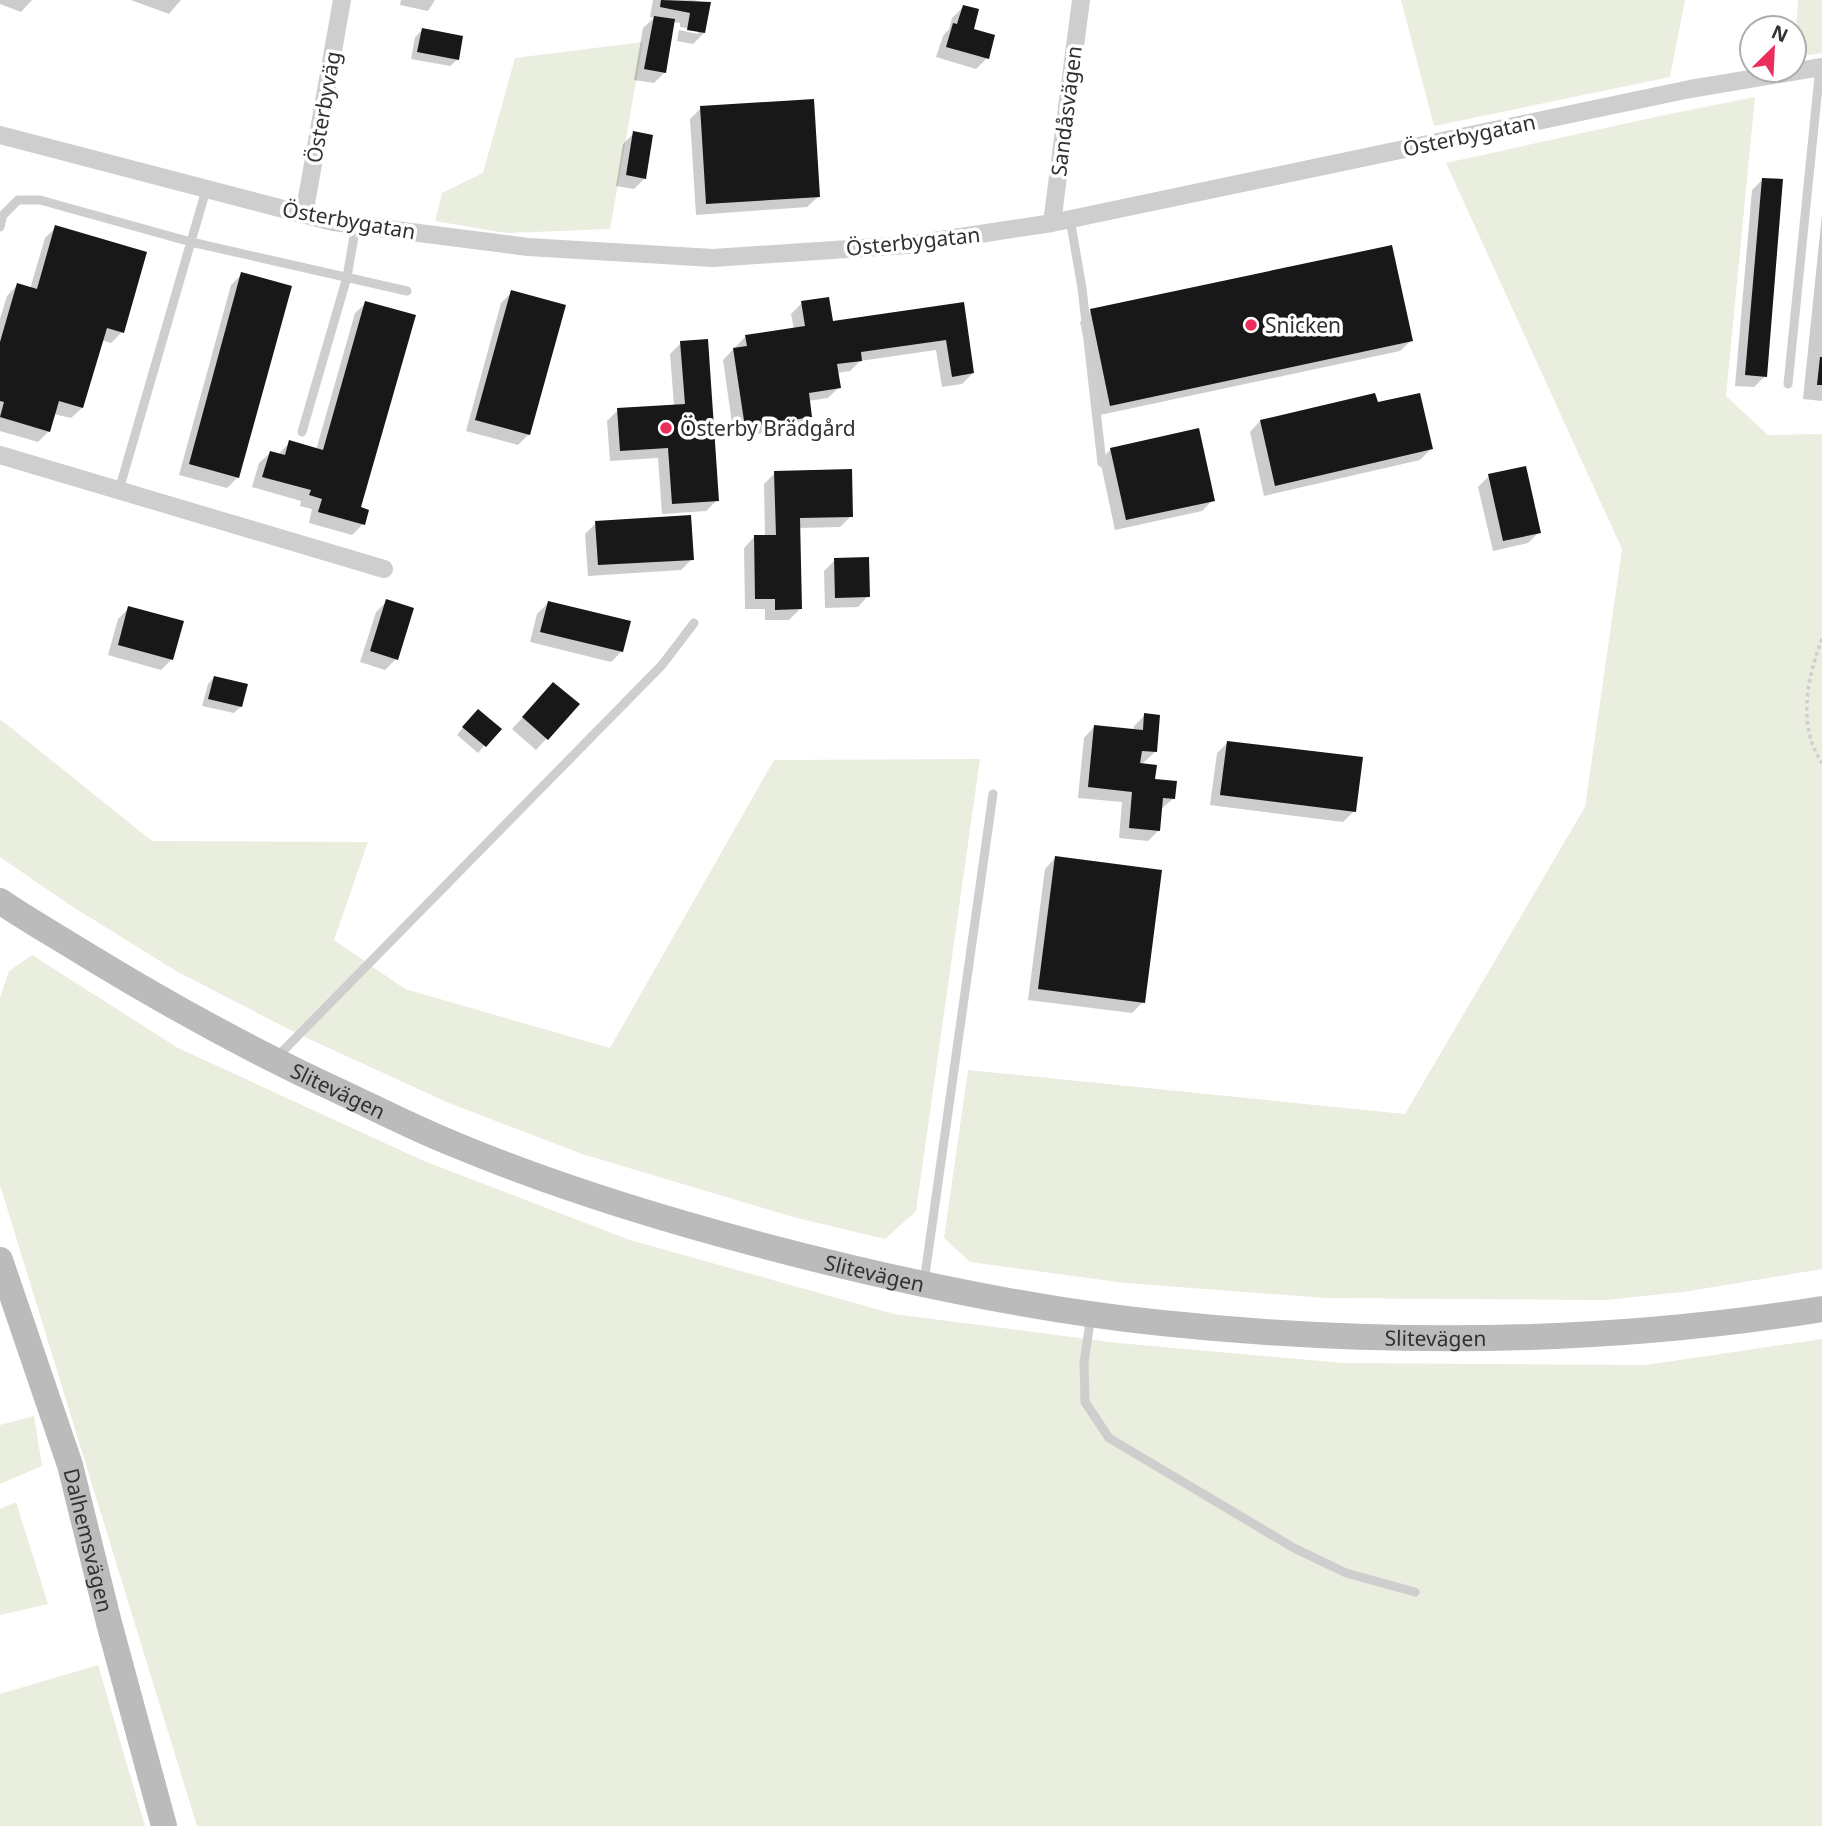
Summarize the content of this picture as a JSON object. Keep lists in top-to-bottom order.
{
  "streets": {
    "main road": ["Slitevägen", "Dalhemsvägen"],
    "street": ["Österbyväg", "Sandåsvägen", "Österbygatan"]
  },
  "crossings": [
    ["Österbyväg", "Österbygatan"],
    ["Sandåsvägen", "Österbygatan"]
  ],
  "places": ["Snicken", "Österby Brädgård"],
  "north": "top right"
}
